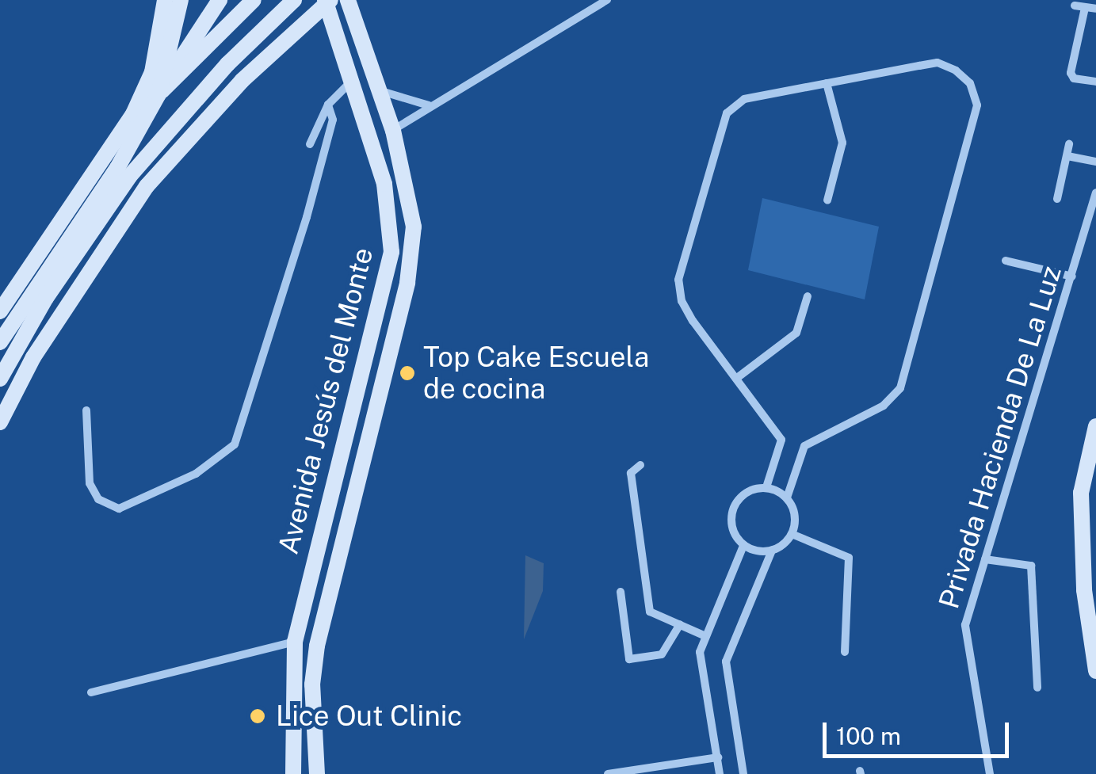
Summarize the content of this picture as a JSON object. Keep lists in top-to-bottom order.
{
  "streets": {
    "main road": ["Avenida Jesús del Monte"],
    "street": ["Privada Hacienda De La Luz"]
  },
  "places": ["Top Cake Escuela de cocina", "Lice Out Clinic"],
  "scale_bar": "100 m"
}
